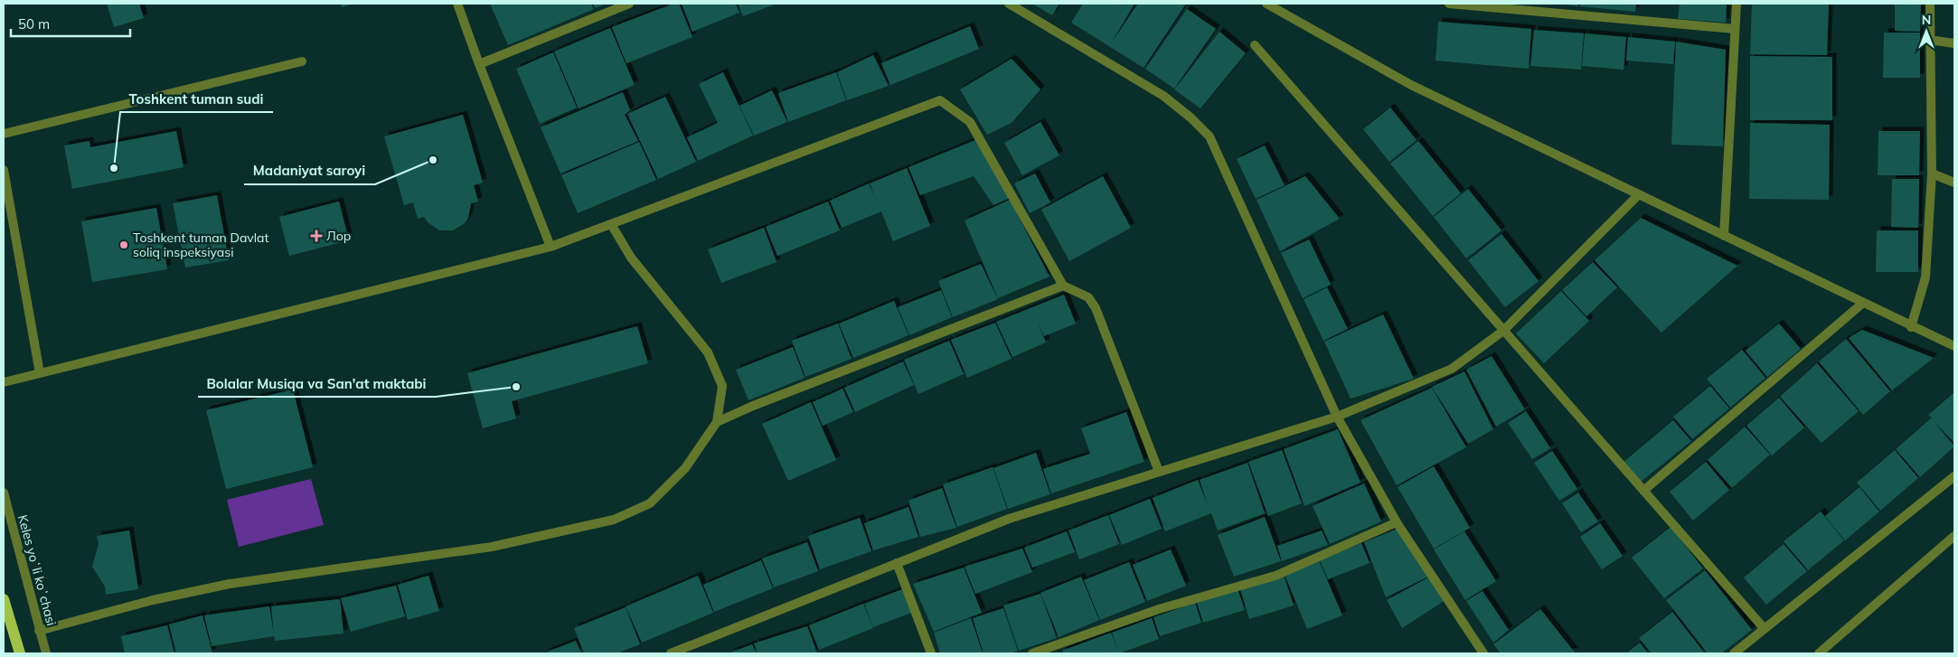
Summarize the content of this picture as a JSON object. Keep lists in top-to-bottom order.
{
  "streets": {
    "street": ["Keles yoʻli koʻchasi"]
  },
  "places": {
    "other": [
      "Madaniyat saroyi",
      "Toshkent tuman sudi",
      "Toshkent tuman Davlat soliq inspeksiyasi",
      "Bolalar Musiqa va San'at maktabi"
    ],
    "health": ["Лор"]
  },
  "scale_bar": "50 m",
  "north": "top"
}
